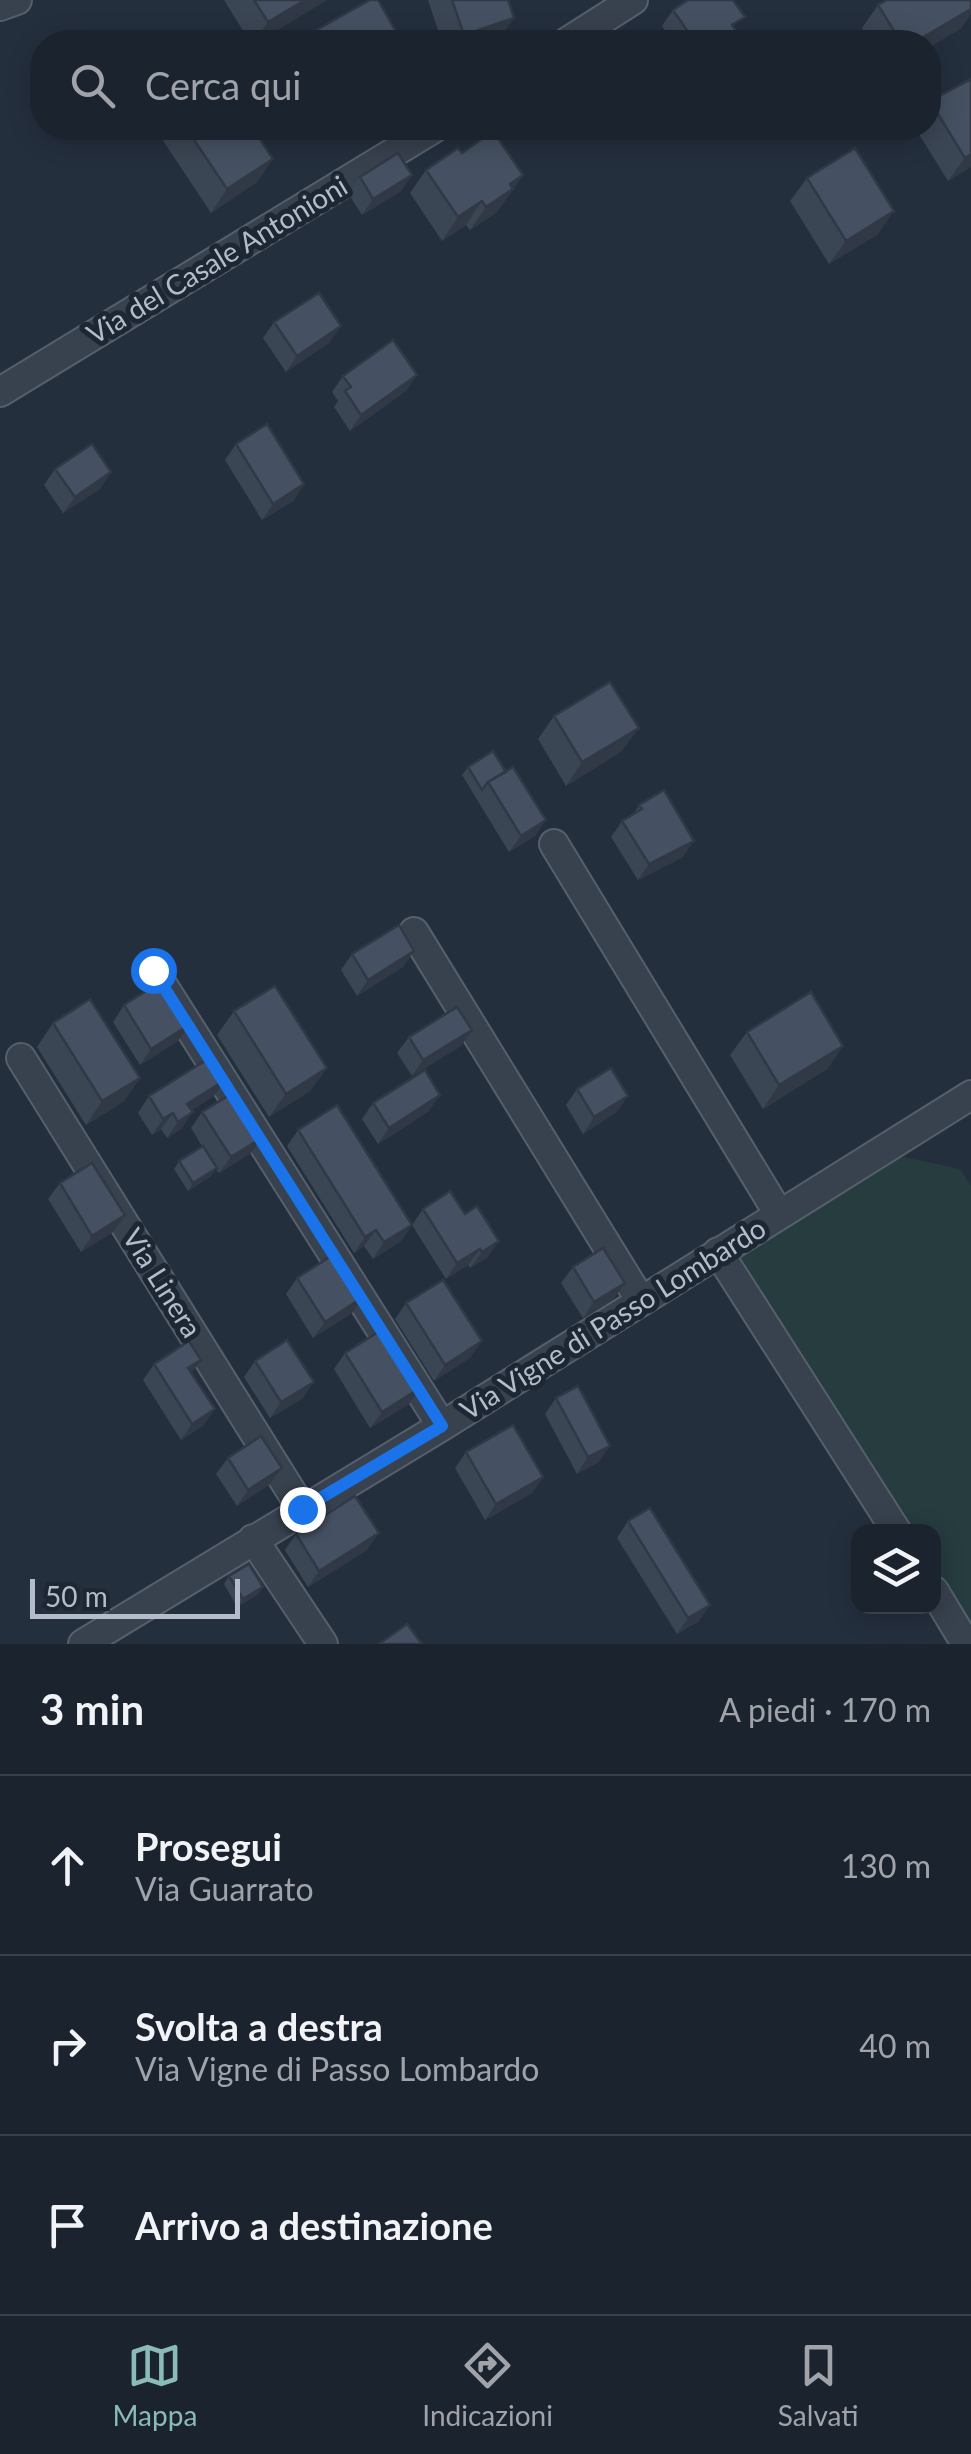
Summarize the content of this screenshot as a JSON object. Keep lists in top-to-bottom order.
{
  "streets": {
    "street": ["Via del Casale Antonioni", "Via Linera", "Via Vigne di Passo Lombardo"]
  },
  "crossings": [
    ["Via Linera", "Via Vigne di Passo Lombardo"]
  ],
  "scale_bar": "50 m",
  "page": {
    "search": "Cerca qui",
    "scale": "50 m",
    "heading": ["3 min", "A piedi · 170 m"],
    "list": [
      ["Prosegui", "Via Guarrato", "130 m"],
      ["Svolta a destra", "Via Vigne di Passo Lombardo", "40 m"],
      "Arrivo a destinazione"
    ],
    "nav": ["Mappa", "Indicazioni", "Salvati"]
  }
}
